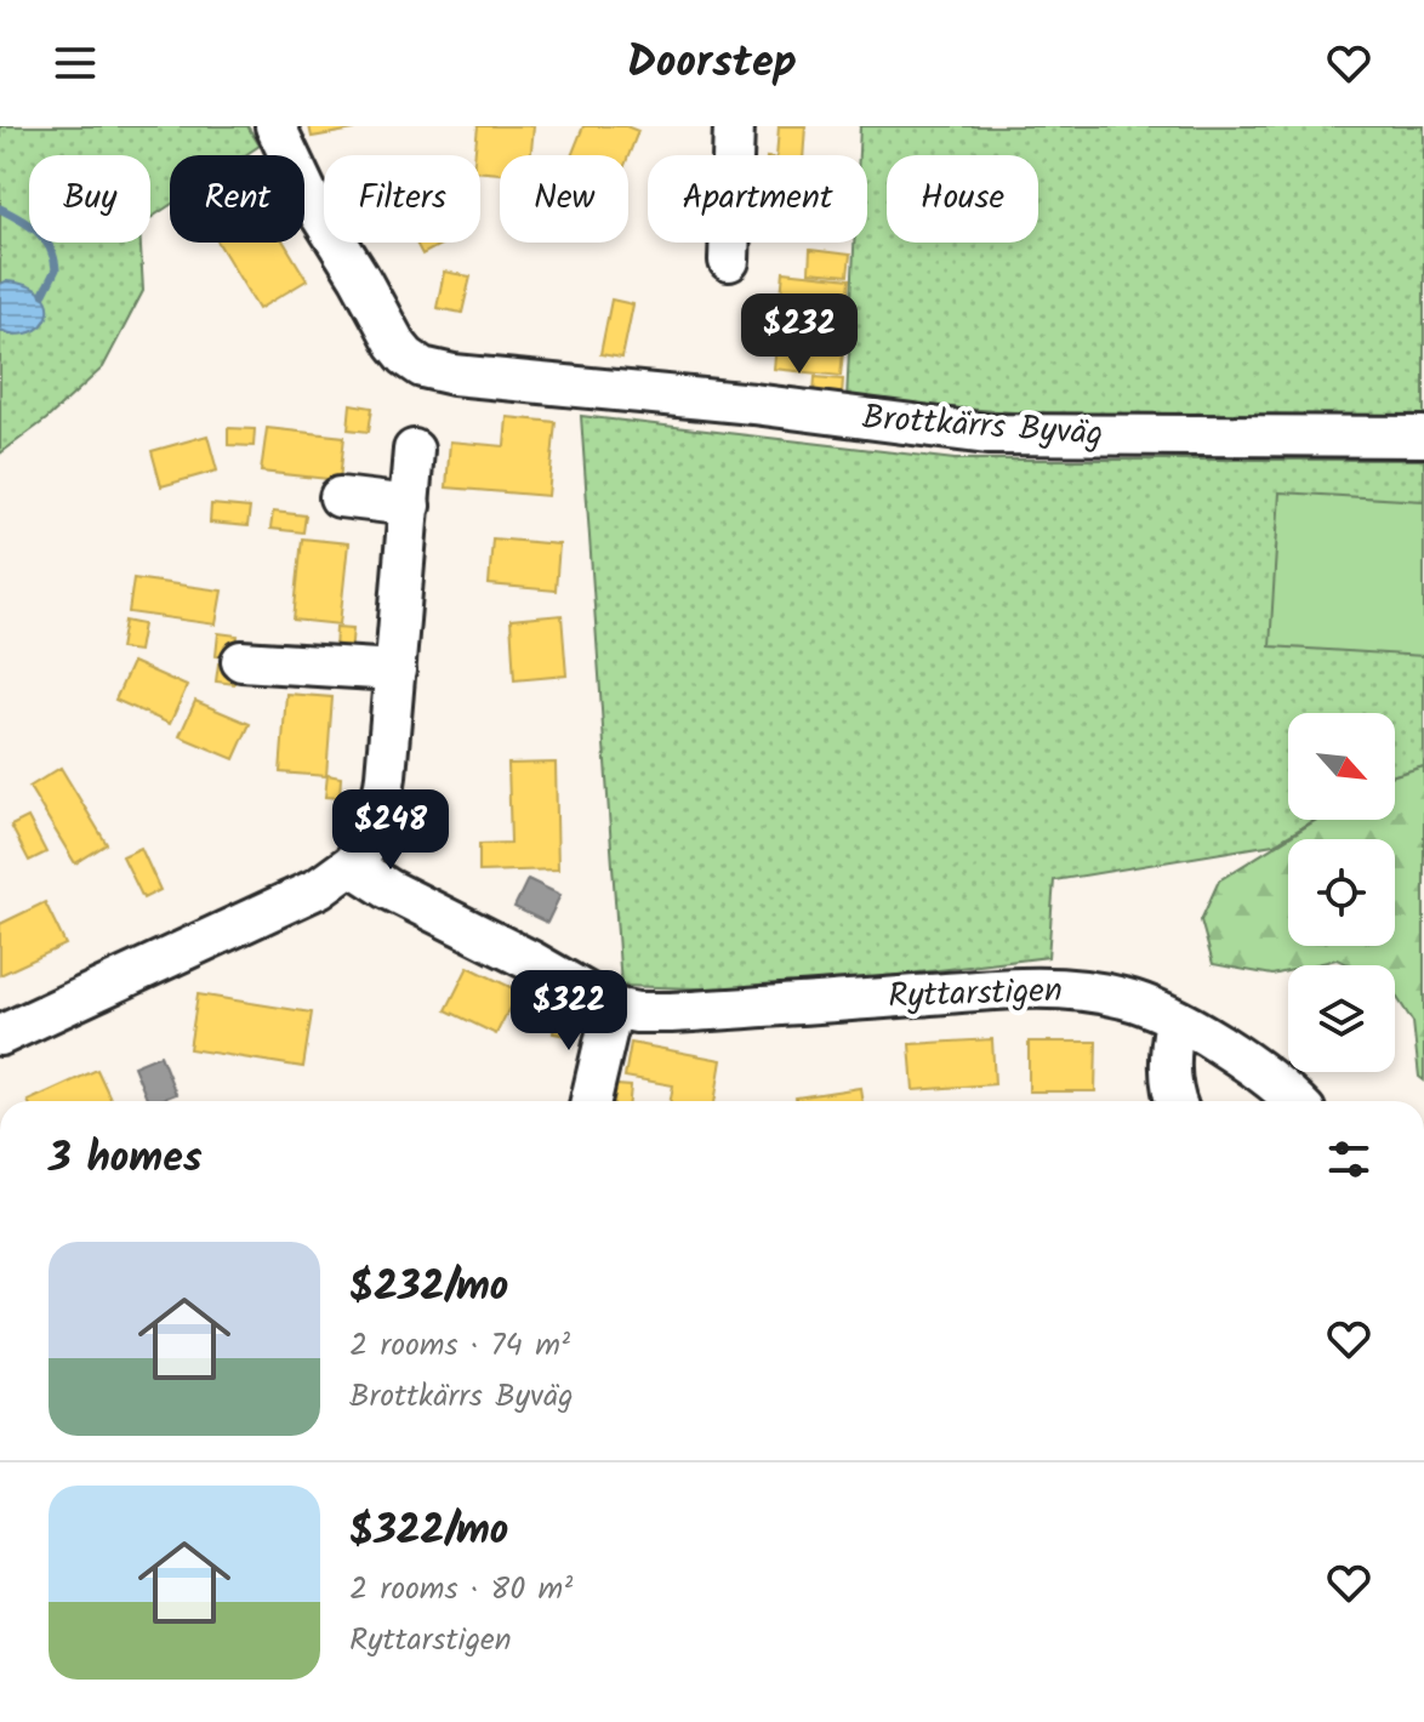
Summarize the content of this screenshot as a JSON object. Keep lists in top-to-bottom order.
{
  "streets": {
    "street": ["Brottkärrs Byväg", "Ryttarstigen"]
  },
  "north": "bottom right",
  "page": {
    "header": "Doorstep",
    "chip": [
      "Buy",
      "Rent",
      "Filters",
      "New",
      "Apartment",
      "House"
    ],
    "price": ["$232", "$248", "$322"],
    "heading": "3 homes",
    "list": [
      {
        "name": "$232/mo",
        "note": "2 rooms · 74 m² · Brottkärrs Byväg"
      },
      {
        "name": "$322/mo",
        "note": "2 rooms · 80 m² · Ryttarstigen"
      }
    ]
  }
}
